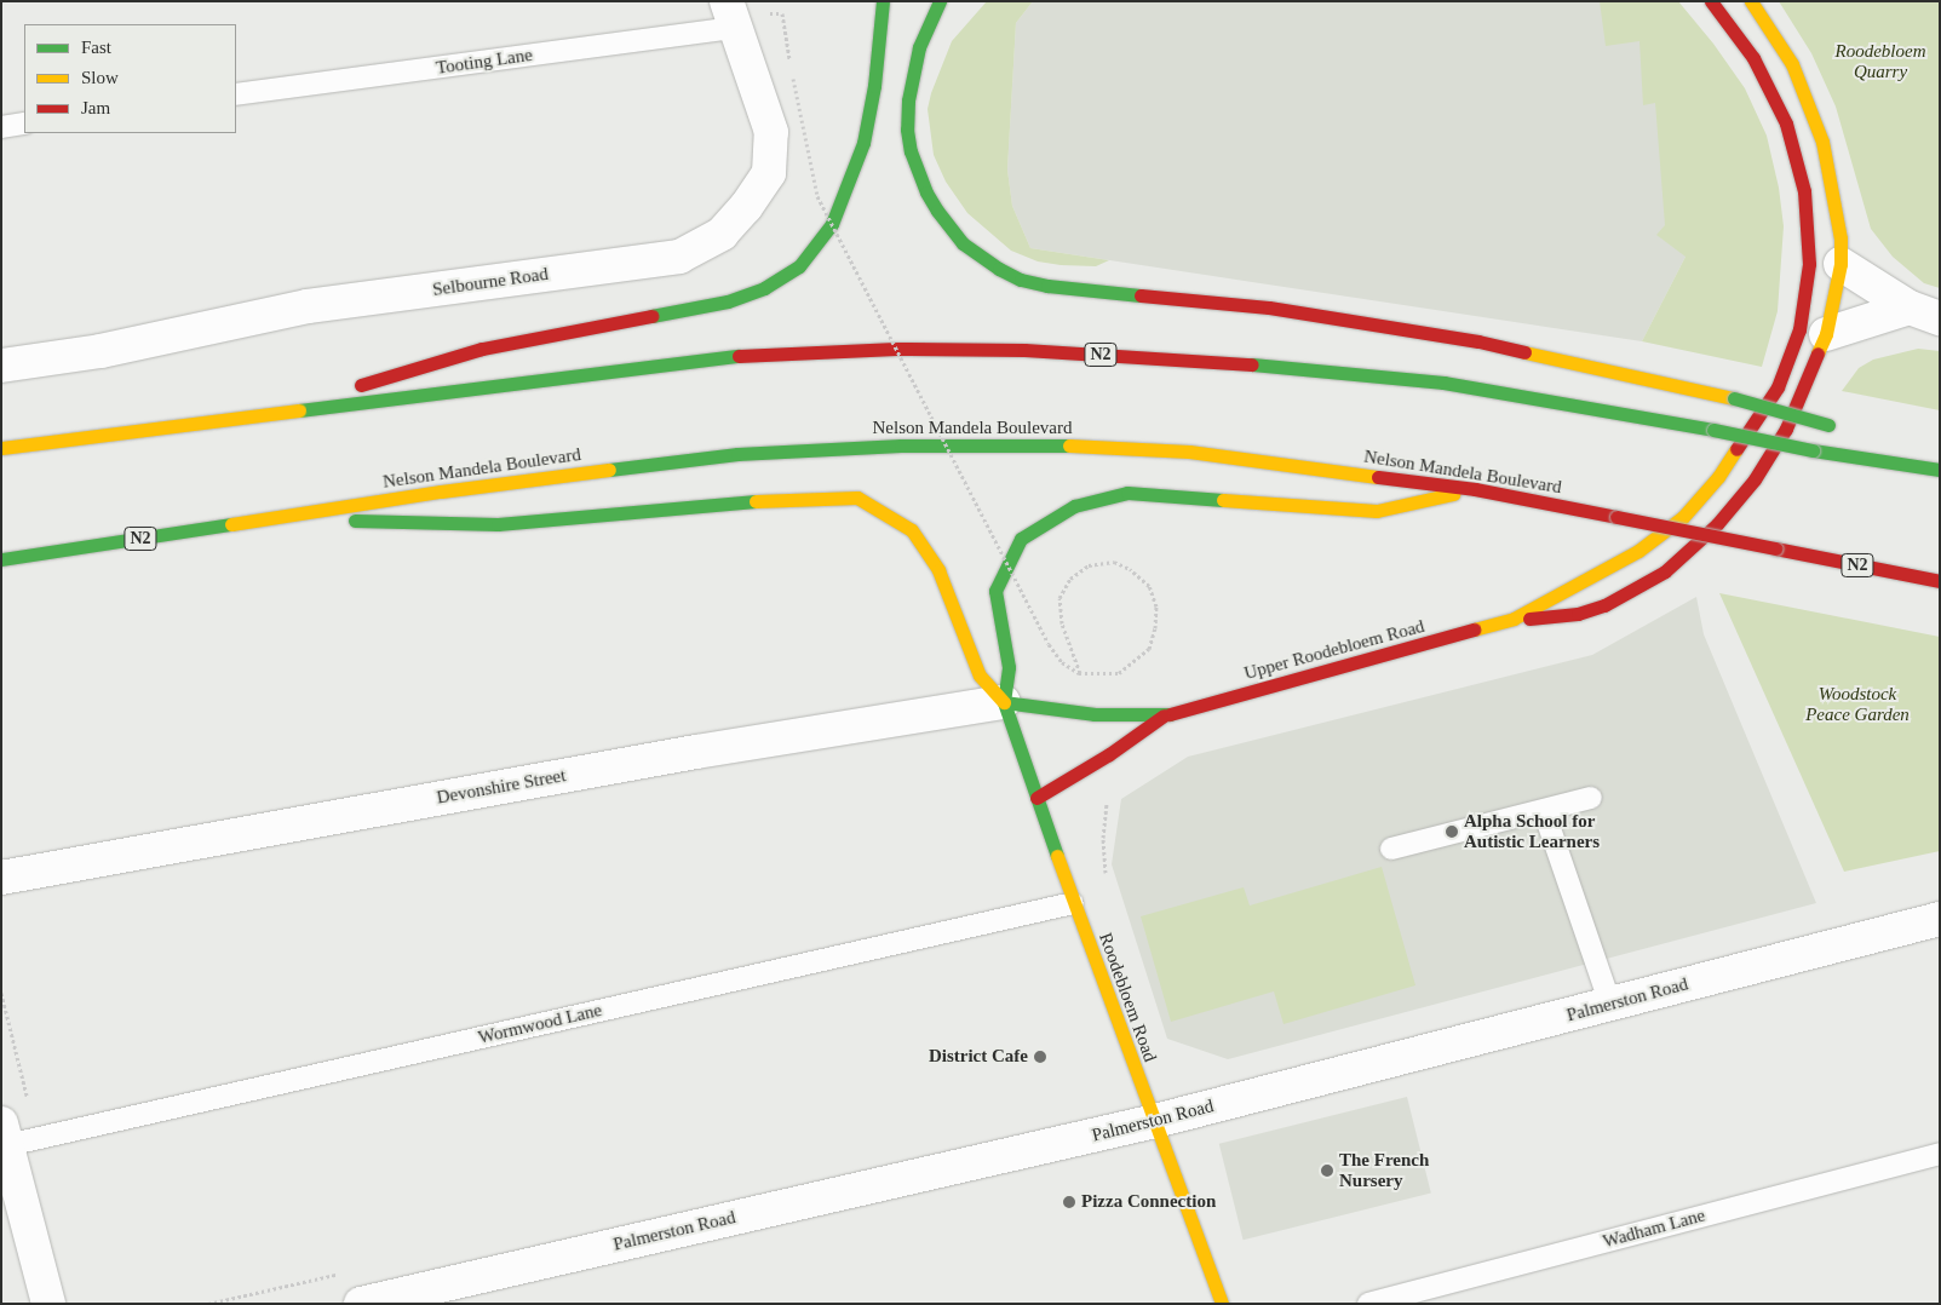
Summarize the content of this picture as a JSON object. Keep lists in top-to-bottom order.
{
  "streets": {
    "main road": [
      "N2",
      "Nelson Mandela Boulevard",
      "Upper Roodebloem Road",
      "Roodebloem Road"
    ],
    "street": ["Selbourne Road", "Devonshire Street", "Palmerston Road"],
    "lane": ["Tooting Lane", "Wormwood Lane", "Wadham Lane"]
  },
  "crossings": [
    ["Tooting Lane", "Selbourne Road"],
    ["Upper Roodebloem Road", "Devonshire Street"],
    ["Upper Roodebloem Road", "Roodebloem Road"],
    ["Devonshire Street", "Roodebloem Road"],
    ["Roodebloem Road", "Palmerston Road"],
    ["Roodebloem Road", "Wormwood Lane"]
  ],
  "parks": ["Roodebloem Quarry", "Woodstock Peace Garden"],
  "places": [
    "Alpha School for Autistic Learners",
    "District Cafe",
    "The French Nursery",
    "Pizza Connection"
  ],
  "legend": ["Fast", "Slow", "Jam"]
}
